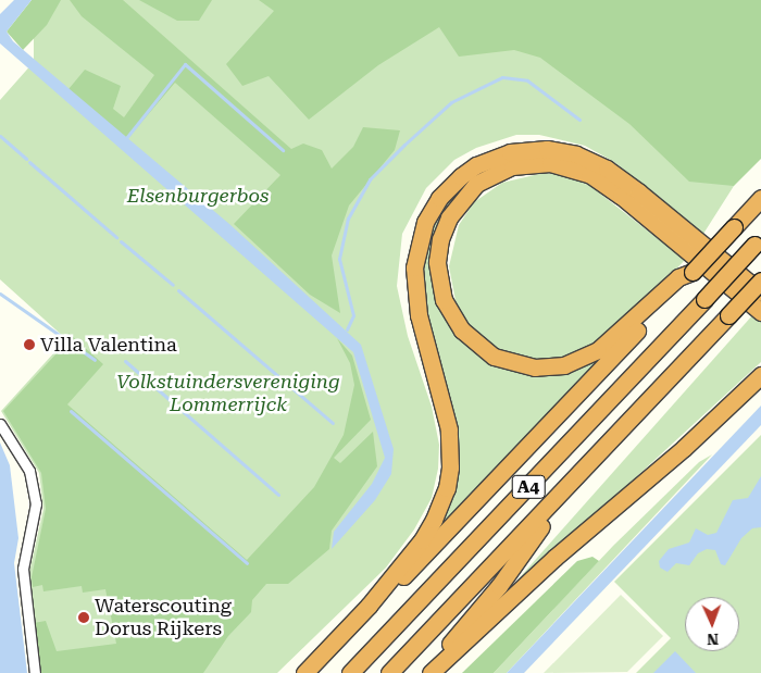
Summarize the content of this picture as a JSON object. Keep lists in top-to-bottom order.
{
  "streets": {
    "highway": ["A4"]
  },
  "parks": ["Elsenburgerbos", "Volkstuindersvereniging Lommerrijck"],
  "places": ["Villa Valentina", "Waterscouting Dorus Rijkers"],
  "north": "bottom"
}
